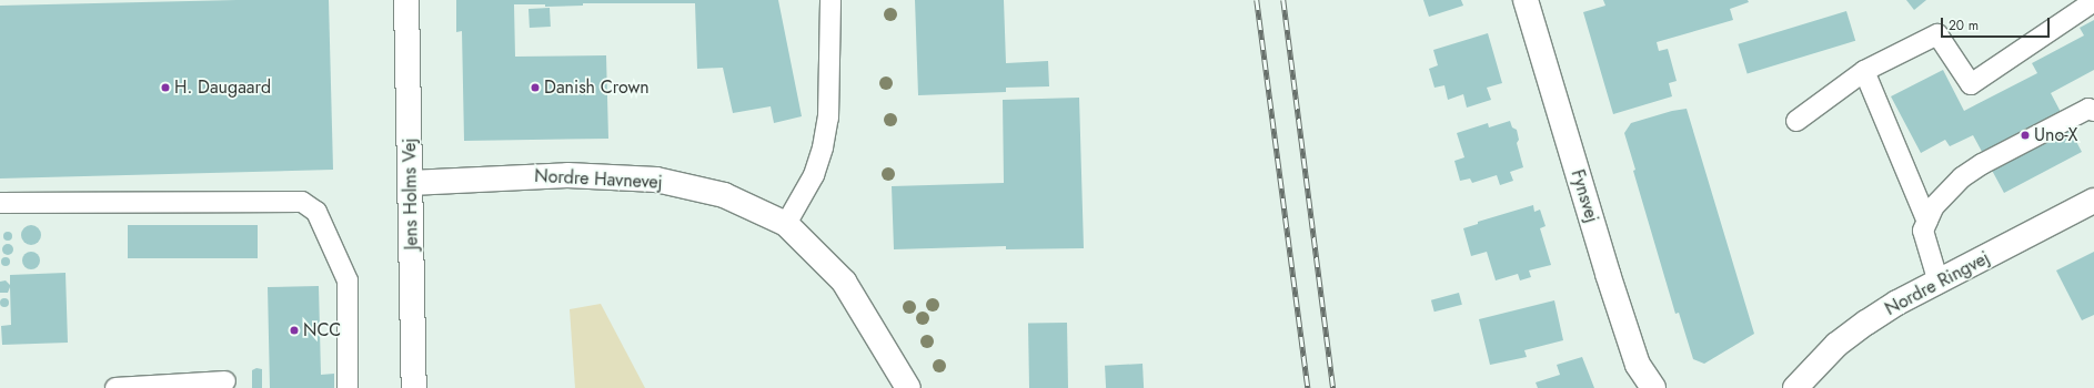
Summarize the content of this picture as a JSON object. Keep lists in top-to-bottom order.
{
  "streets": {
    "street": [
      "Nordre Havnevej",
      "Jens Holms Vej",
      "Fynsvej",
      "Nordre Ringvej"
    ]
  },
  "crossings": [
    ["Nordre Havnevej", "Jens Holms Vej"]
  ],
  "places": [
    "H. Daugaard",
    "Danish Crown",
    "Uno-X",
    "NCC"
  ],
  "scale_bar": "20 m"
}
